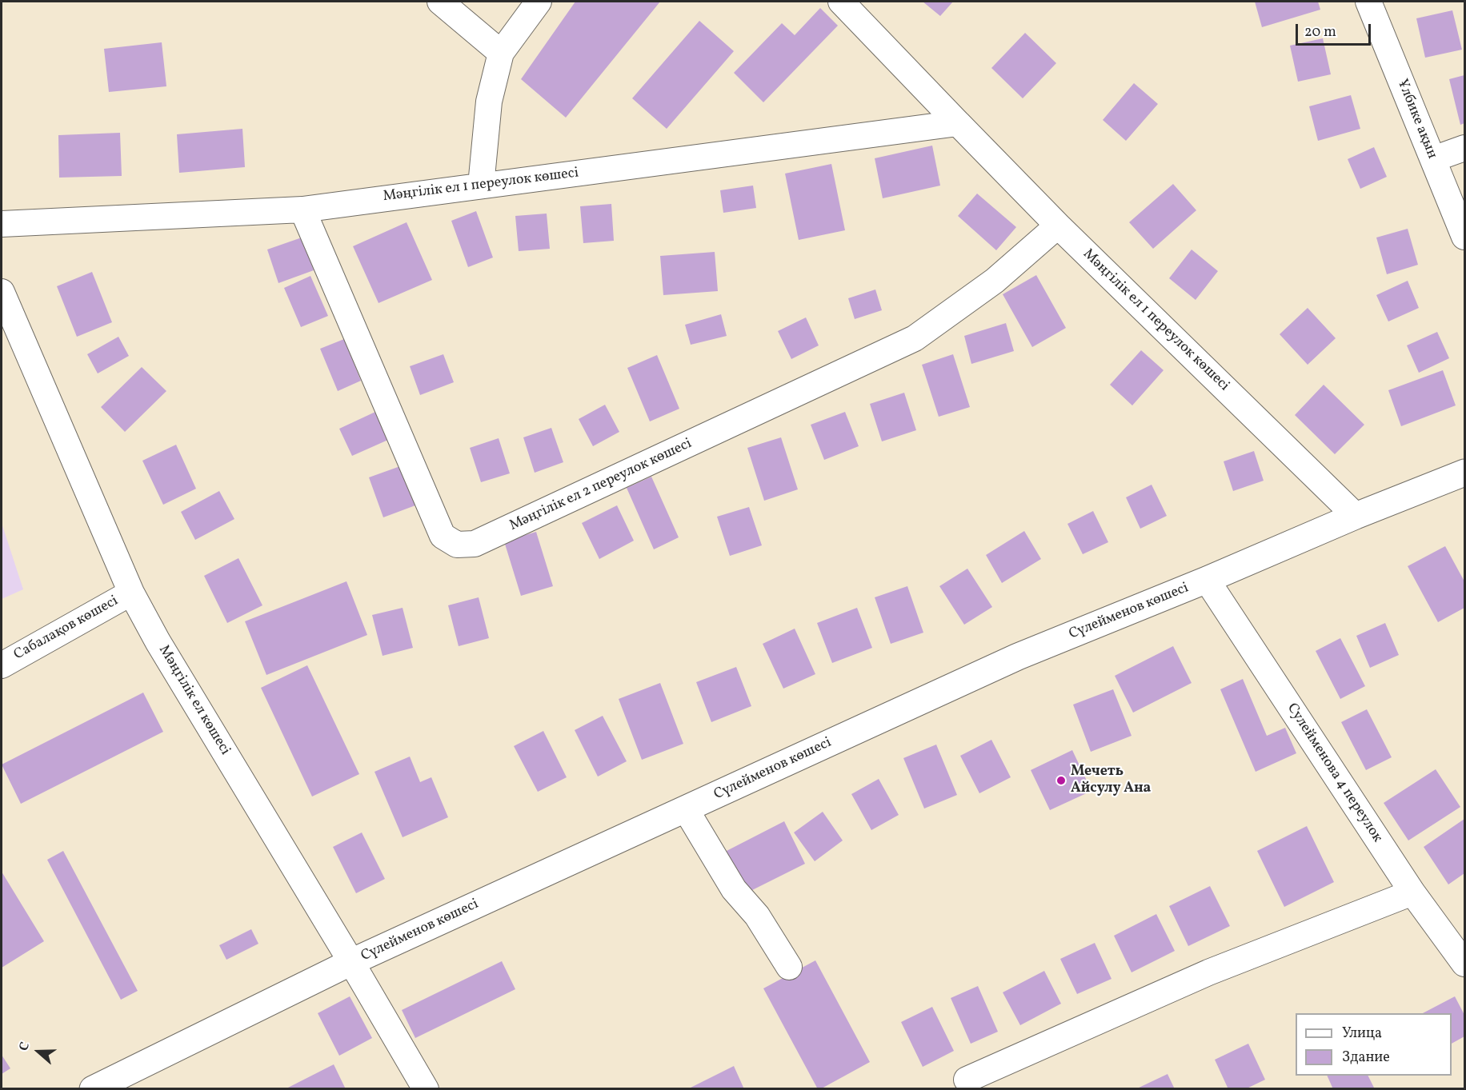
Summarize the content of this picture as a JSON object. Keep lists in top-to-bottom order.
{
  "streets": {
    "main road": ["Сүлейменов көшесі"],
    "street": [
      "Ұлбике ақын",
      "Мәңгілік ел 1 переулок көшесі",
      "Мәңгілік ел 2 переулок көшесі",
      "Сабалақов көшесі",
      "Мәңгілік ел көшесі",
      "Сулейменова 4 переулок"
    ]
  },
  "crossings": [
    ["Мәңгілік ел 1 переулок көшесі", "Мәңгілік ел 2 переулок көшесі"],
    ["Мәңгілік ел 1 переулок көшесі", "Сүлейменов көшесі"],
    ["Сүлейменов көшесі", "Мәңгілік ел көшесі"],
    ["Сүлейменов көшесі", "Сулейменова 4 переулок"],
    ["Сабалақов көшесі", "Мәңгілік ел көшесі"]
  ],
  "places": ["Мечеть Айсулу Ана"],
  "legend": ["Улица", "Здание"],
  "scale_bar": "20 m",
  "north": "left"
}
